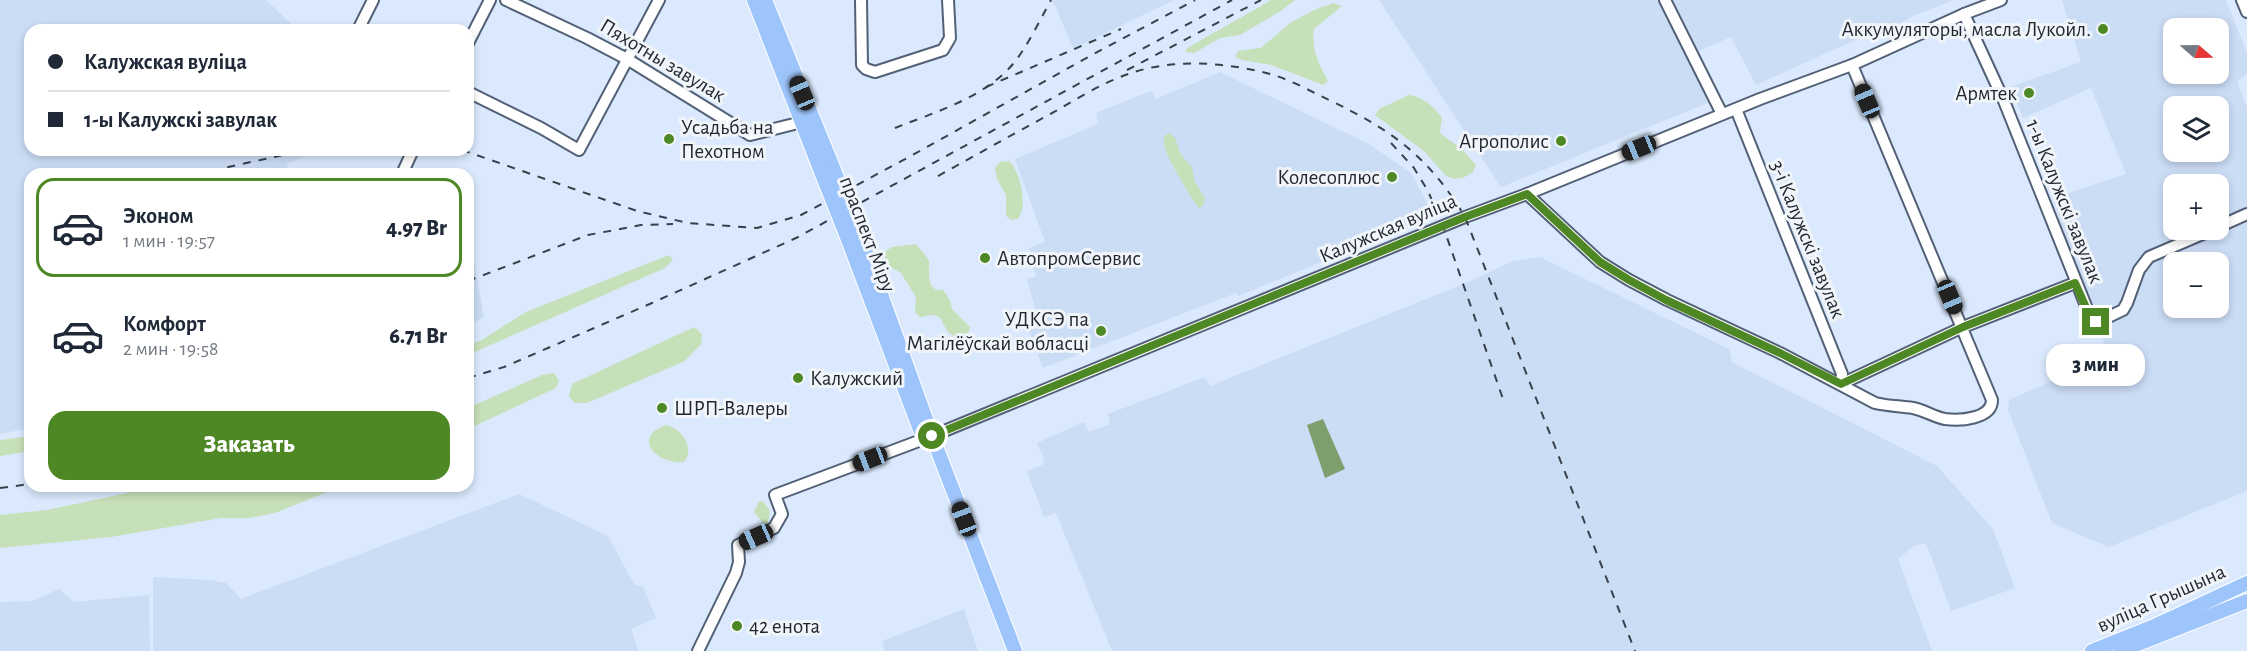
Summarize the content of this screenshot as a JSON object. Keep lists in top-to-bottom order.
{
  "streets": {
    "main road": ["праспект Міру", "вуліца Грышына"],
    "street": [
      "Пяхотны завулак",
      "1-ы Калужскі завулак",
      "Калужская вуліца",
      "3-і Калужскі завулак"
    ]
  },
  "crossings": [
    ["Пяхотны завулак", "праспект Міру"],
    ["1-ы Калужскі завулак", "Калужская вуліца"],
    ["Калужская вуліца", "праспект Міру"],
    ["Калужская вуліца", "3-і Калужскі завулак"]
  ],
  "places": [
    "Аккумуляторы, масла Лукойл.",
    "Армтек",
    "Усадьба на Пехотном",
    "Агрополис",
    "Колесоплюс",
    "АвтопромСервис",
    "УДКСЭ па Магілёўскай вобласці",
    "Калужский",
    "ШРП-Валеры",
    "42 енота"
  ],
  "north": "right",
  "page": {
    "map_buttons": ["+", "−"],
    "banner": ["Калужская вуліца", "1-ы Калужскі завулак"],
    "list": [
      {
        "name": "Эконом",
        "note": "1 мин · 19:57",
        "value": "4.97 Br"
      },
      {
        "name": "Комфорт",
        "note": "2 мин · 19:58",
        "value": "6.71 Br"
      }
    ],
    "bubble": "3 мин",
    "buttons": "Заказать"
  }
}
